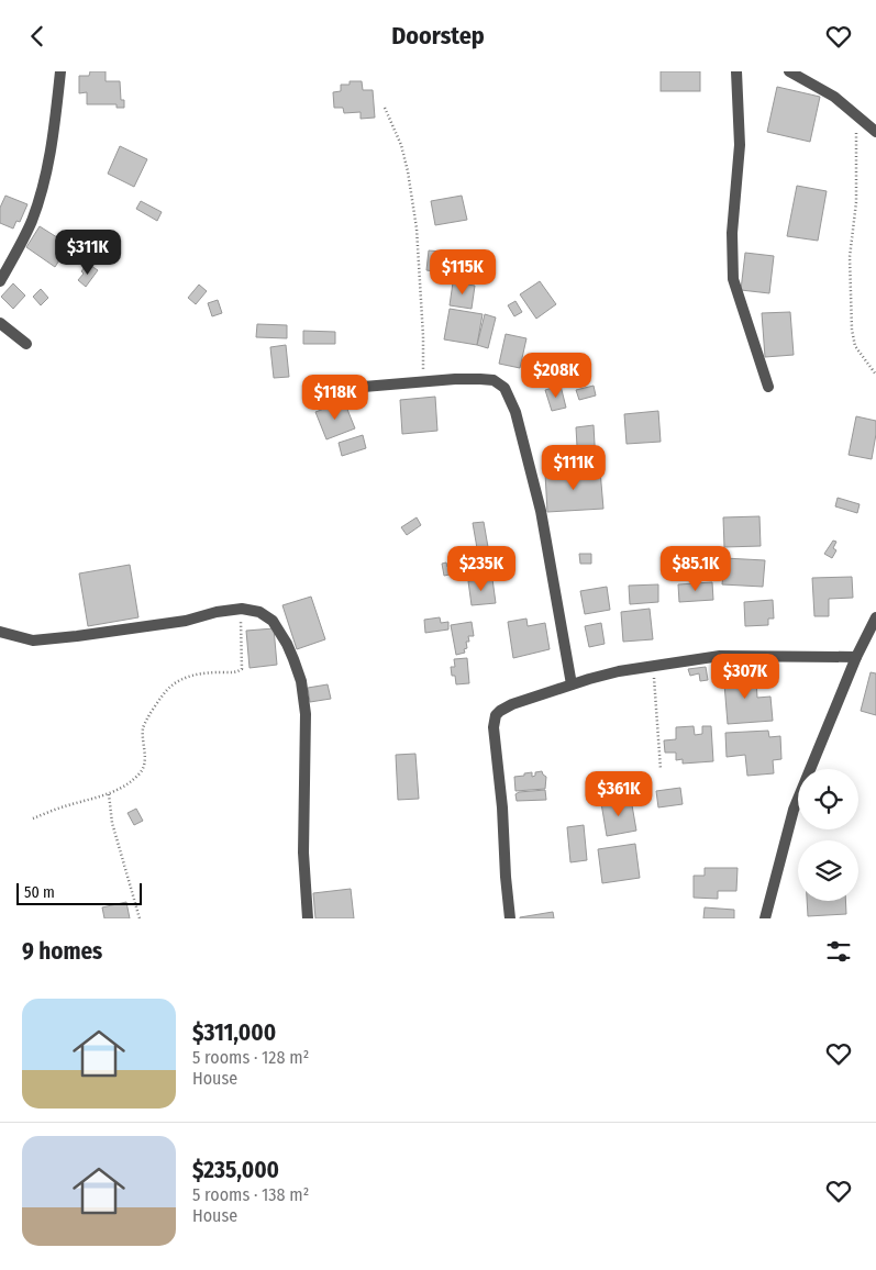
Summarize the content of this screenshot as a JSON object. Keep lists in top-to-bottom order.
{
  "scale_bar": "50 m",
  "page": {
    "header": "Doorstep",
    "price": [
      "$311K",
      "$115K",
      "$208K",
      "$118K",
      "$111K",
      "$235K",
      "$85.1K",
      "$307K",
      "$361K"
    ],
    "scale": "50 m",
    "heading": "9 homes",
    "list": [
      {
        "name": "$311,000",
        "note": "5 rooms · 128 m² · House"
      },
      {
        "name": "$235,000",
        "note": "5 rooms · 138 m² · House"
      }
    ]
  }
}
